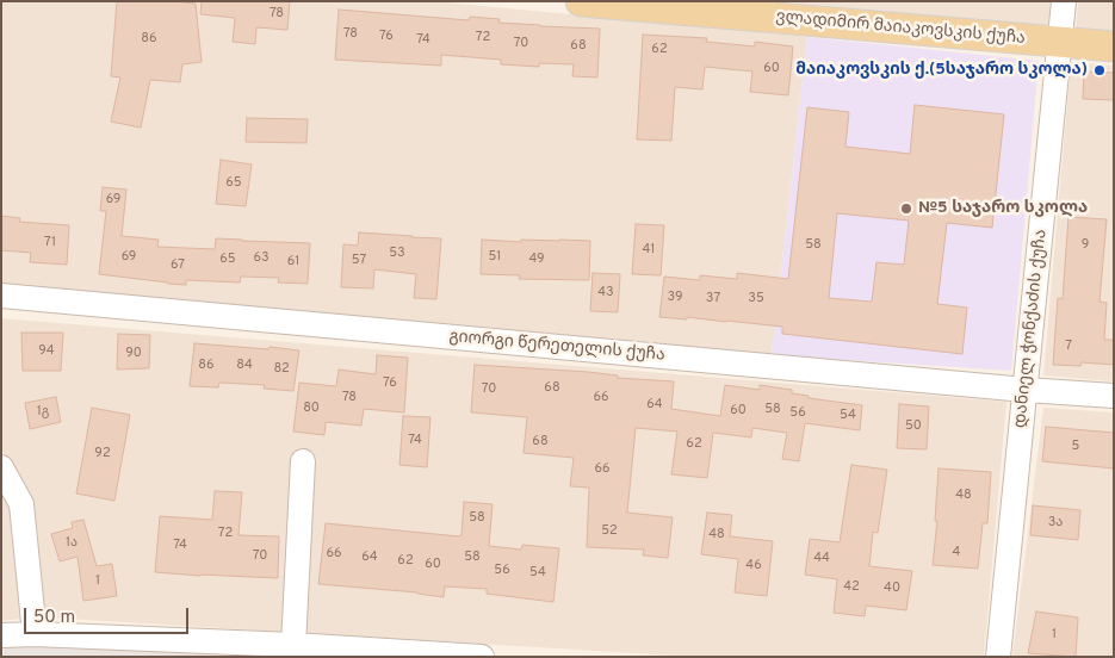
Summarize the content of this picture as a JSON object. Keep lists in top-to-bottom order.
{
  "streets": {
    "main road": ["ვლადიმირ მაიაკოვსკის ქუჩა"],
    "street": ["დანიელ ჭონქაძის ქუჩა", "გიორგი წერეთელის ქუჩა"]
  },
  "crossings": [
    ["ვლადიმირ მაიაკოვსკის ქუჩა", "დანიელ ჭონქაძის ქუჩა"],
    ["დანიელ ჭონქაძის ქუჩა", "გიორგი წერეთელის ქუჩა"]
  ],
  "places": ["მაიაკოვსკის ქ.(5საჯარო სკოლა)", "№5 საჯარო სკოლა"],
  "house_numbers": [
    "78",
    "78",
    "76",
    "72",
    "86",
    "74",
    "70",
    "68",
    "62",
    "60",
    "65",
    "69",
    "71",
    "58",
    "9",
    "41",
    "53",
    "69",
    "51",
    "63",
    "65",
    "49",
    "57",
    "61",
    "67",
    "43",
    "39",
    "37",
    "35",
    "7",
    "94",
    "90",
    "86",
    "84",
    "82",
    "76",
    "68",
    "70",
    "78",
    "66",
    "64",
    "80",
    "58",
    "60",
    "1გ",
    "56",
    "54",
    "50",
    "74",
    "68",
    "62",
    "5",
    "92",
    "66",
    "48",
    "58",
    "3ა",
    "52",
    "72",
    "48",
    "1ა",
    "74",
    "4",
    "66",
    "70",
    "64",
    "58",
    "44",
    "62",
    "60",
    "46",
    "56",
    "54",
    "1",
    "42",
    "40",
    "1"
  ],
  "scale_bar": "50 m"
}
